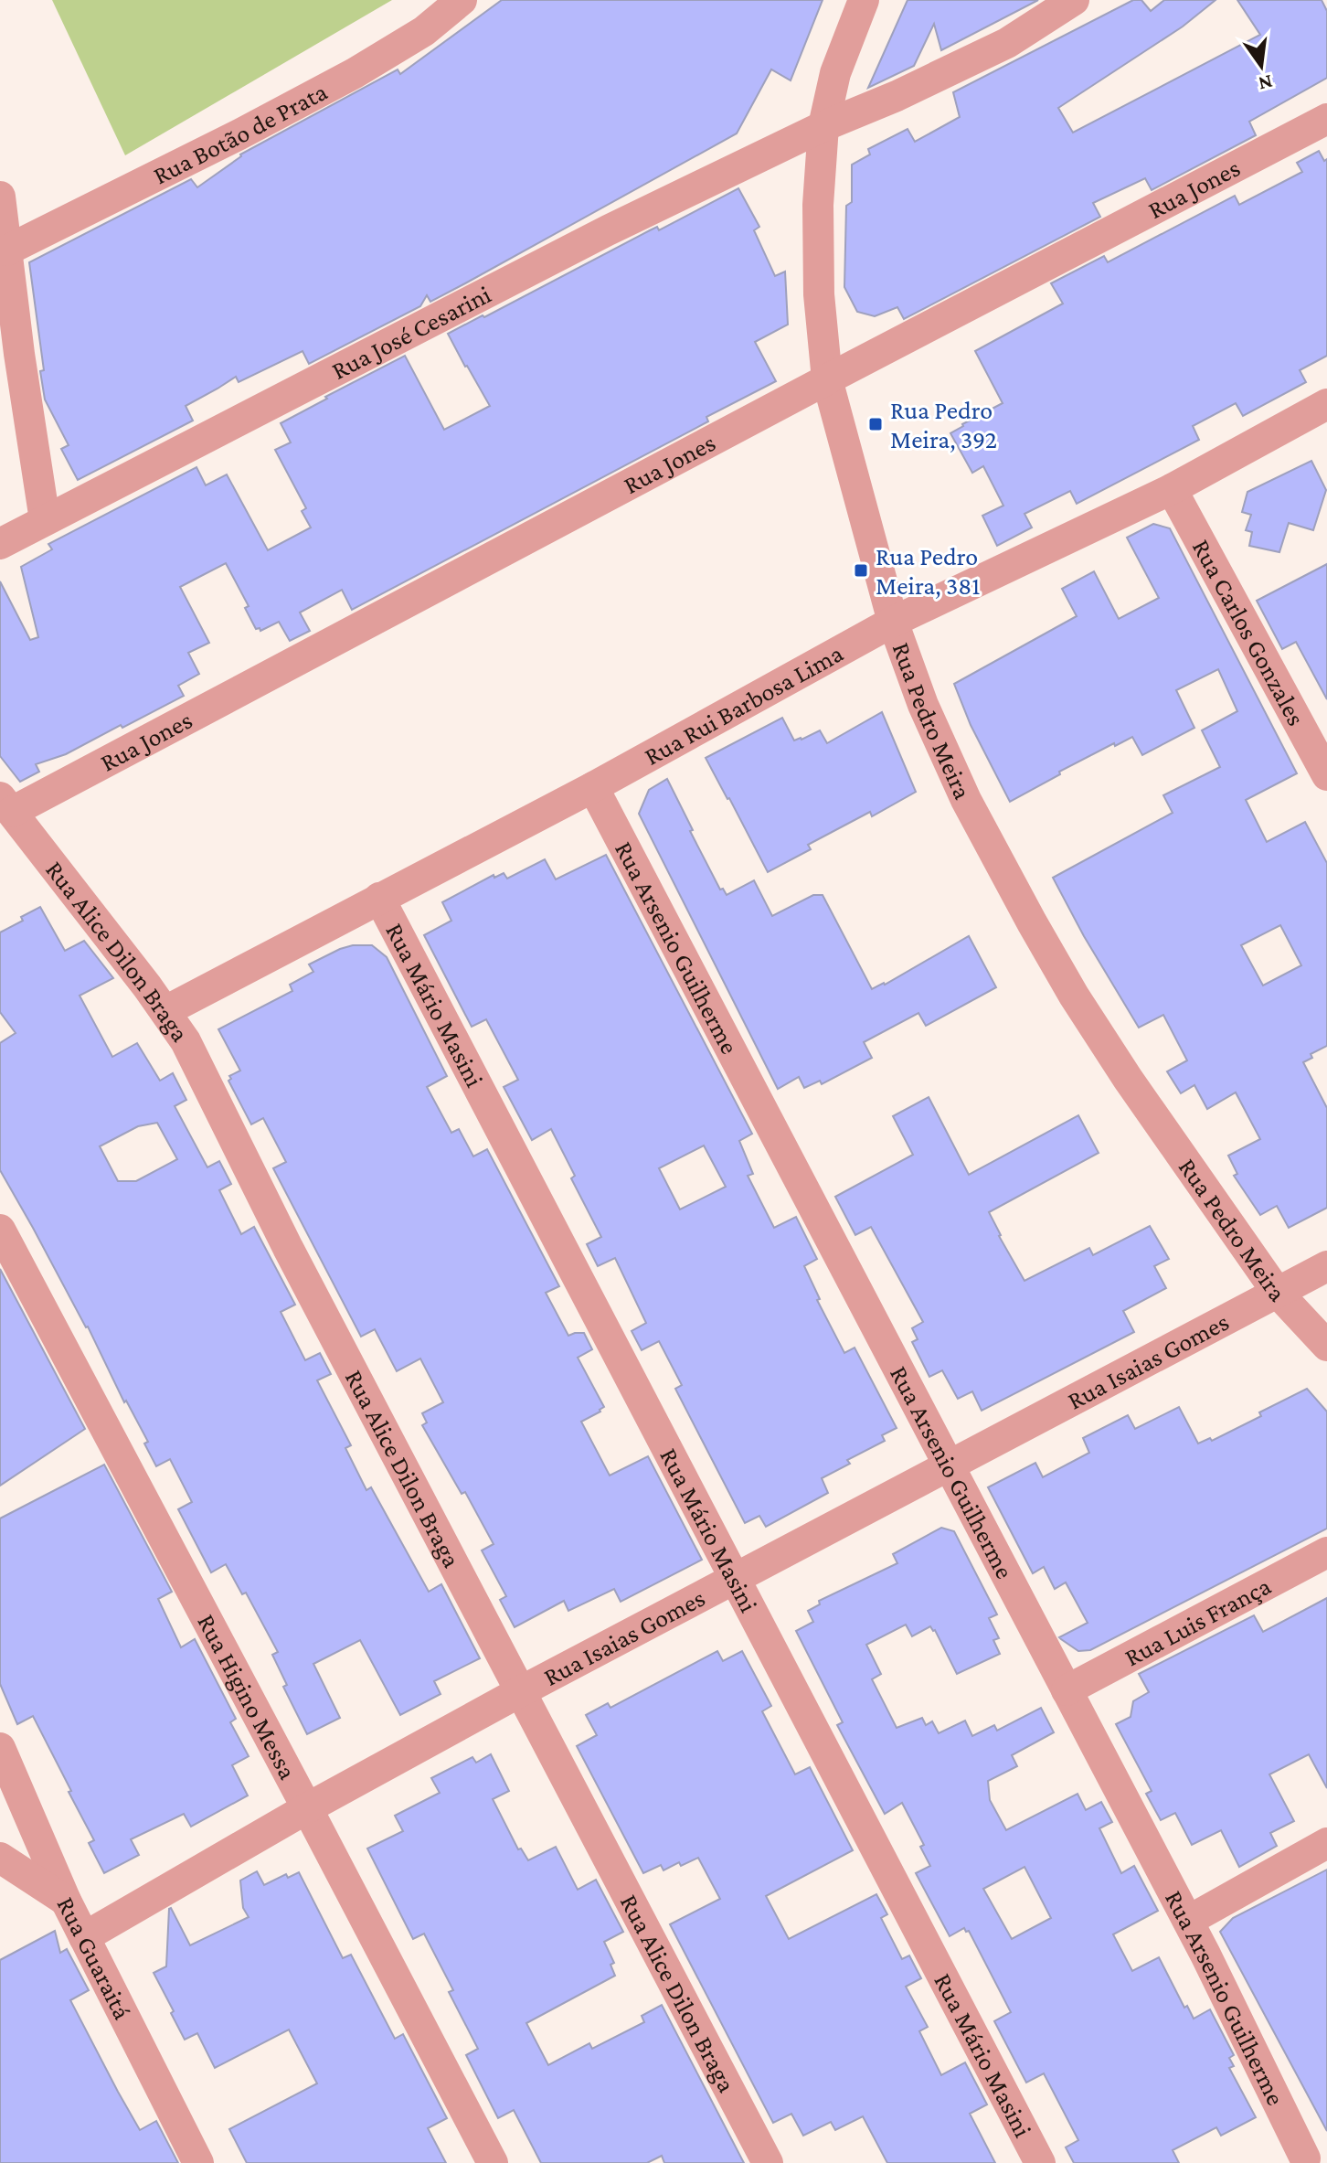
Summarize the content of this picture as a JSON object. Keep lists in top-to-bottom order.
{
  "streets": {
    "street": [
      "Rua Botão de Prata",
      "Rua Jones",
      "Rua José Cesarini",
      "Rua Carlos Gonzales",
      "Rua Rui Barbosa Lima",
      "Rua Pedro Meira",
      "Rua Arsenio Guilherme",
      "Rua Alice Dilon Braga",
      "Rua Mário Masini",
      "Rua Isaias Gomes",
      "Rua Luis França",
      "Rua Higino Messa",
      "Rua Guaraitá"
    ]
  },
  "crossings": [
    ["Rua Jones", "Rua Pedro Meira"],
    ["Rua Jones", "Rua Alice Dilon Braga"],
    ["Rua José Cesarini", "Rua Pedro Meira"],
    ["Rua Carlos Gonzales", "Rua Rui Barbosa Lima"],
    ["Rua Rui Barbosa Lima", "Rua Pedro Meira"],
    ["Rua Rui Barbosa Lima", "Rua Arsenio Guilherme"],
    ["Rua Rui Barbosa Lima", "Rua Alice Dilon Braga"],
    ["Rua Rui Barbosa Lima", "Rua Mário Masini"],
    ["Rua Pedro Meira", "Rua Isaias Gomes"],
    ["Rua Arsenio Guilherme", "Rua Isaias Gomes"],
    ["Rua Arsenio Guilherme", "Rua Luis França"],
    ["Rua Alice Dilon Braga", "Rua Isaias Gomes"],
    ["Rua Mário Masini", "Rua Isaias Gomes"],
    ["Rua Isaias Gomes", "Rua Higino Messa"],
    ["Rua Isaias Gomes", "Rua Guaraitá"]
  ],
  "places": {
    "transit": ["Rua Pedro Meira, 392", "Rua Pedro Meira, 381"]
  },
  "north": "bottom"
}
